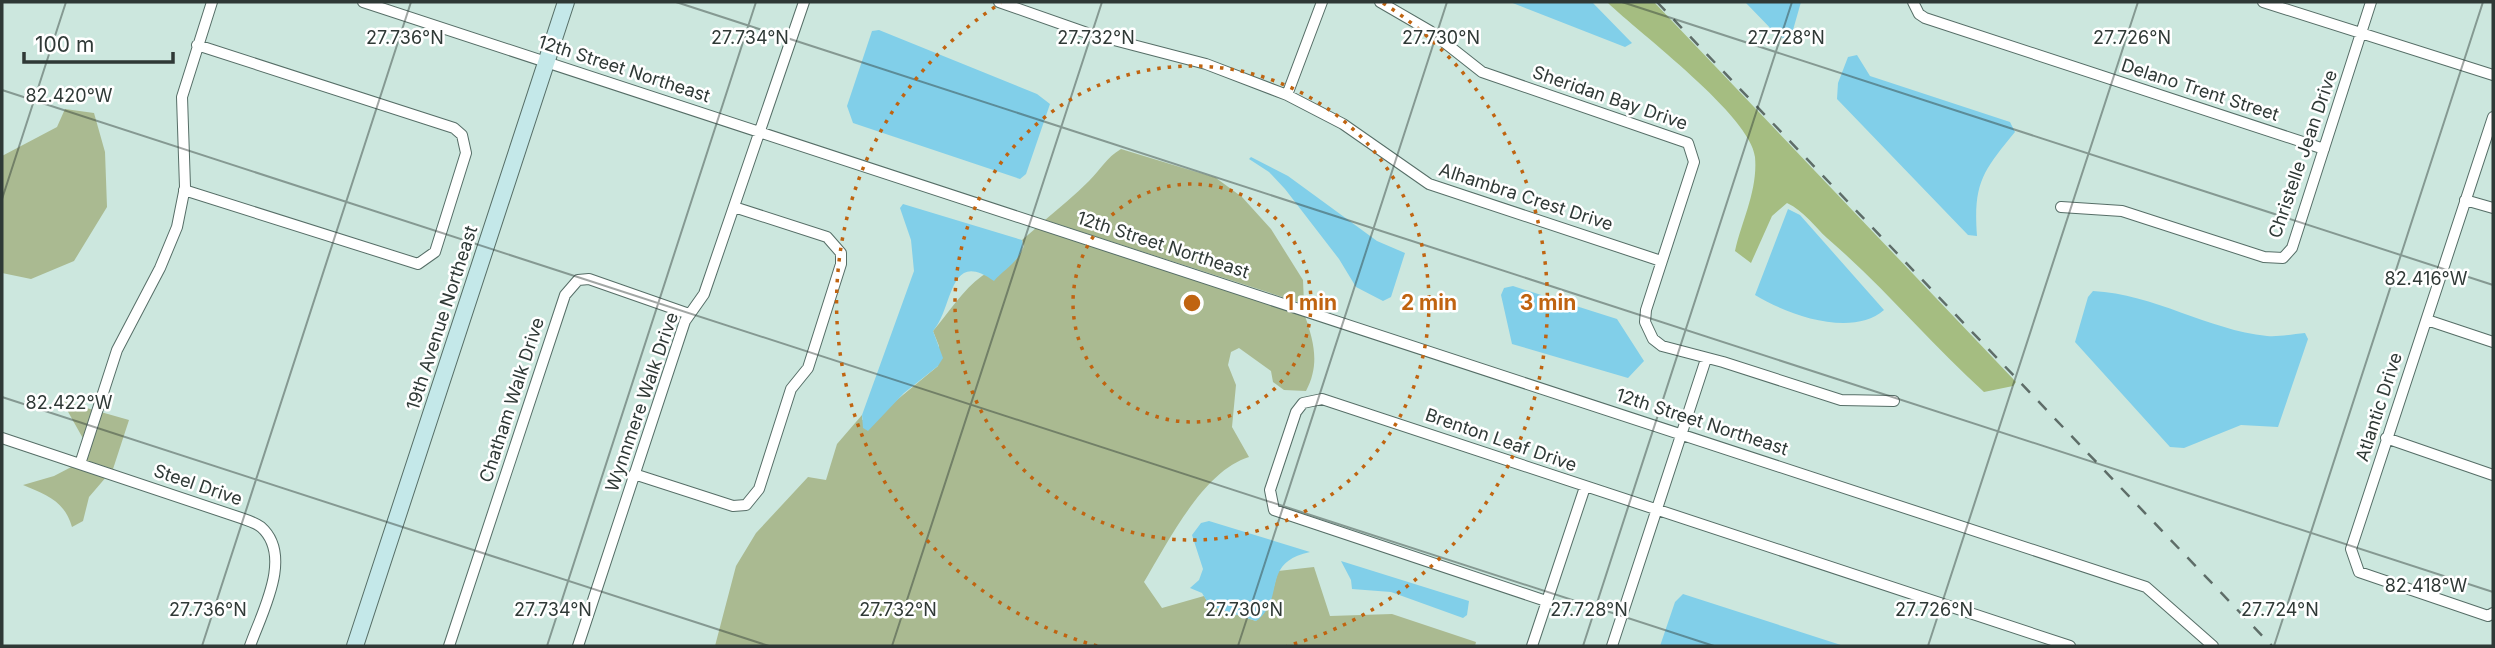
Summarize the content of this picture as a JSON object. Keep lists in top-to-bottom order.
{
  "streets": {
    "street": [
      "12th Street Northeast",
      "Delano Trent Street",
      "Sheridan Bay Drive",
      "Christelle Jean Drive",
      "Alhambra Crest Drive",
      "19th Avenue Northeast",
      "Chatham Walk Drive",
      "Wynnmere Walk Drive",
      "Atlantic Drive",
      "Brenton Leaf Drive",
      "Steel Drive"
    ]
  },
  "crossings": [
    ["12th Street Northeast", "19th Avenue Northeast"],
    ["12th Street Northeast", "Wynnmere Walk Drive"],
    ["Delano Trent Street", "Christelle Jean Drive"],
    ["Sheridan Bay Drive", "Alhambra Crest Drive"],
    ["Chatham Walk Drive", "Wynnmere Walk Drive"]
  ],
  "scale_bar": "100 m",
  "coordinates": [
    "27.736°N",
    "27.734°N",
    "27.732°N",
    "27.730°N",
    "27.728°N",
    "27.726°N",
    "82.420°W",
    "82.416°W",
    "82.422°W",
    "82.418°W",
    "27.724°N"
  ],
  "rings": ["1 min", "2 min", "3 min"]
}
